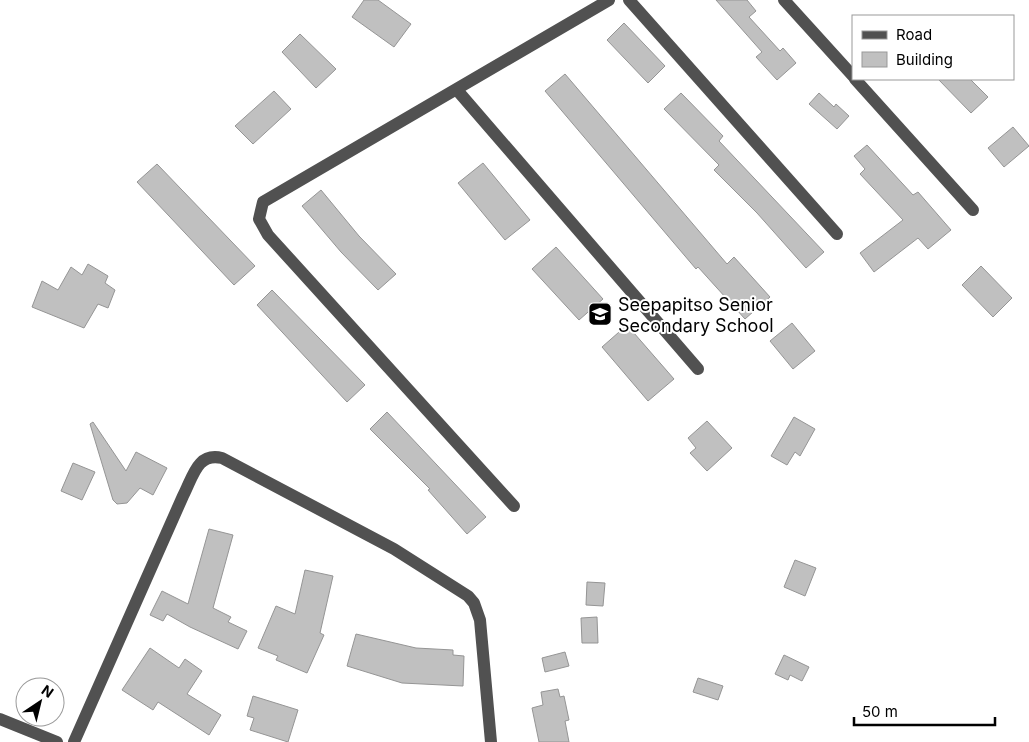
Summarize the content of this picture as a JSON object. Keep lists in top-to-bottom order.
{
  "places": {
    "school or university": ["Seepapitso Senior Secondary School"]
  },
  "legend": ["Road", "Building"],
  "scale_bar": "50 m",
  "north": "top right"
}
